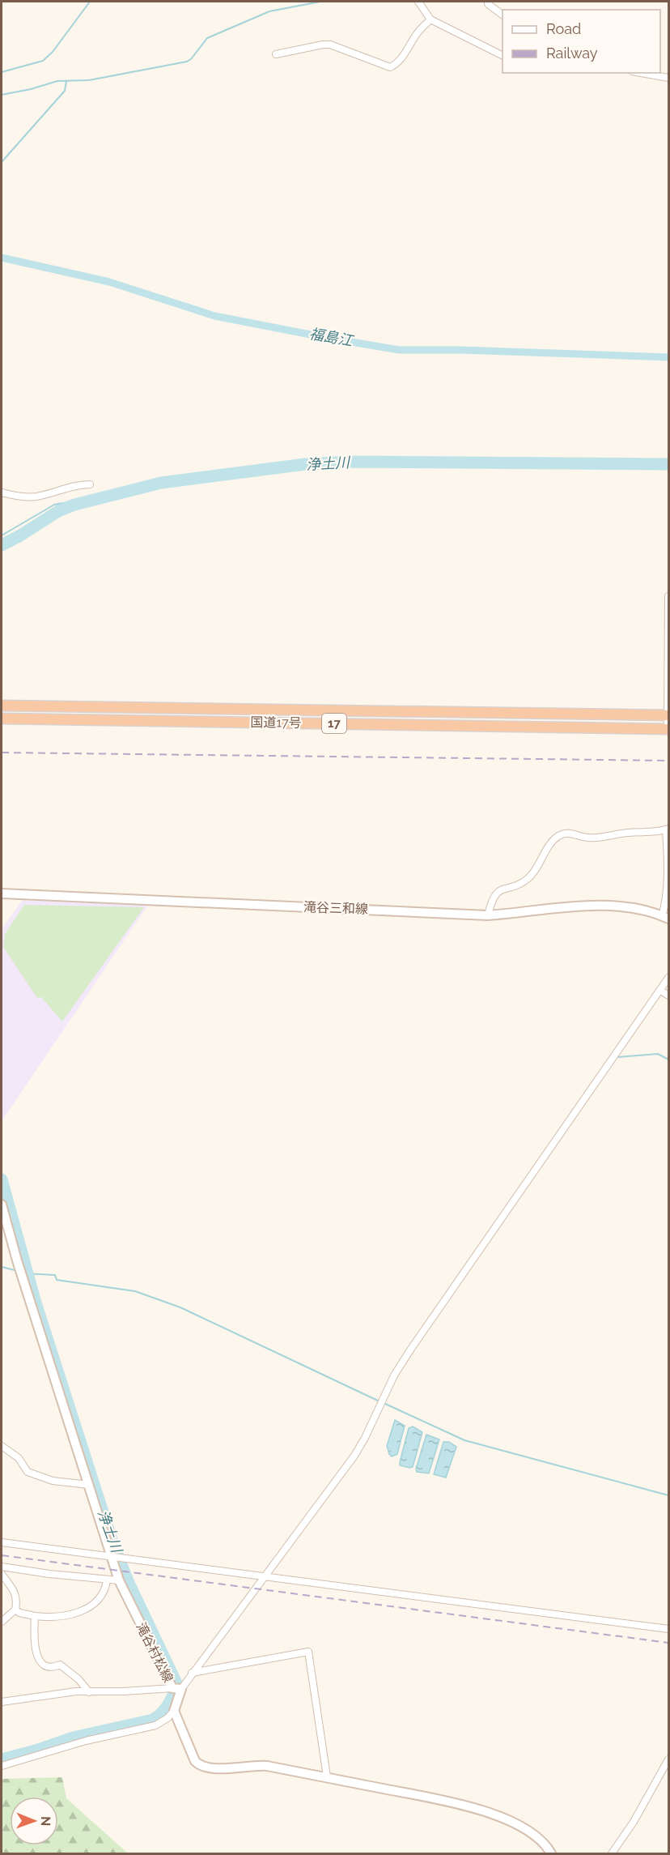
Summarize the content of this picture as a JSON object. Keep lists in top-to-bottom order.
{
  "streets": {
    "highway": ["国道17号", "17"],
    "main road": ["滝谷三和線", "滝谷村松線"]
  },
  "water": ["福島江", "浄土川"],
  "legend": ["Road", "Railway"],
  "north": "right"
}
